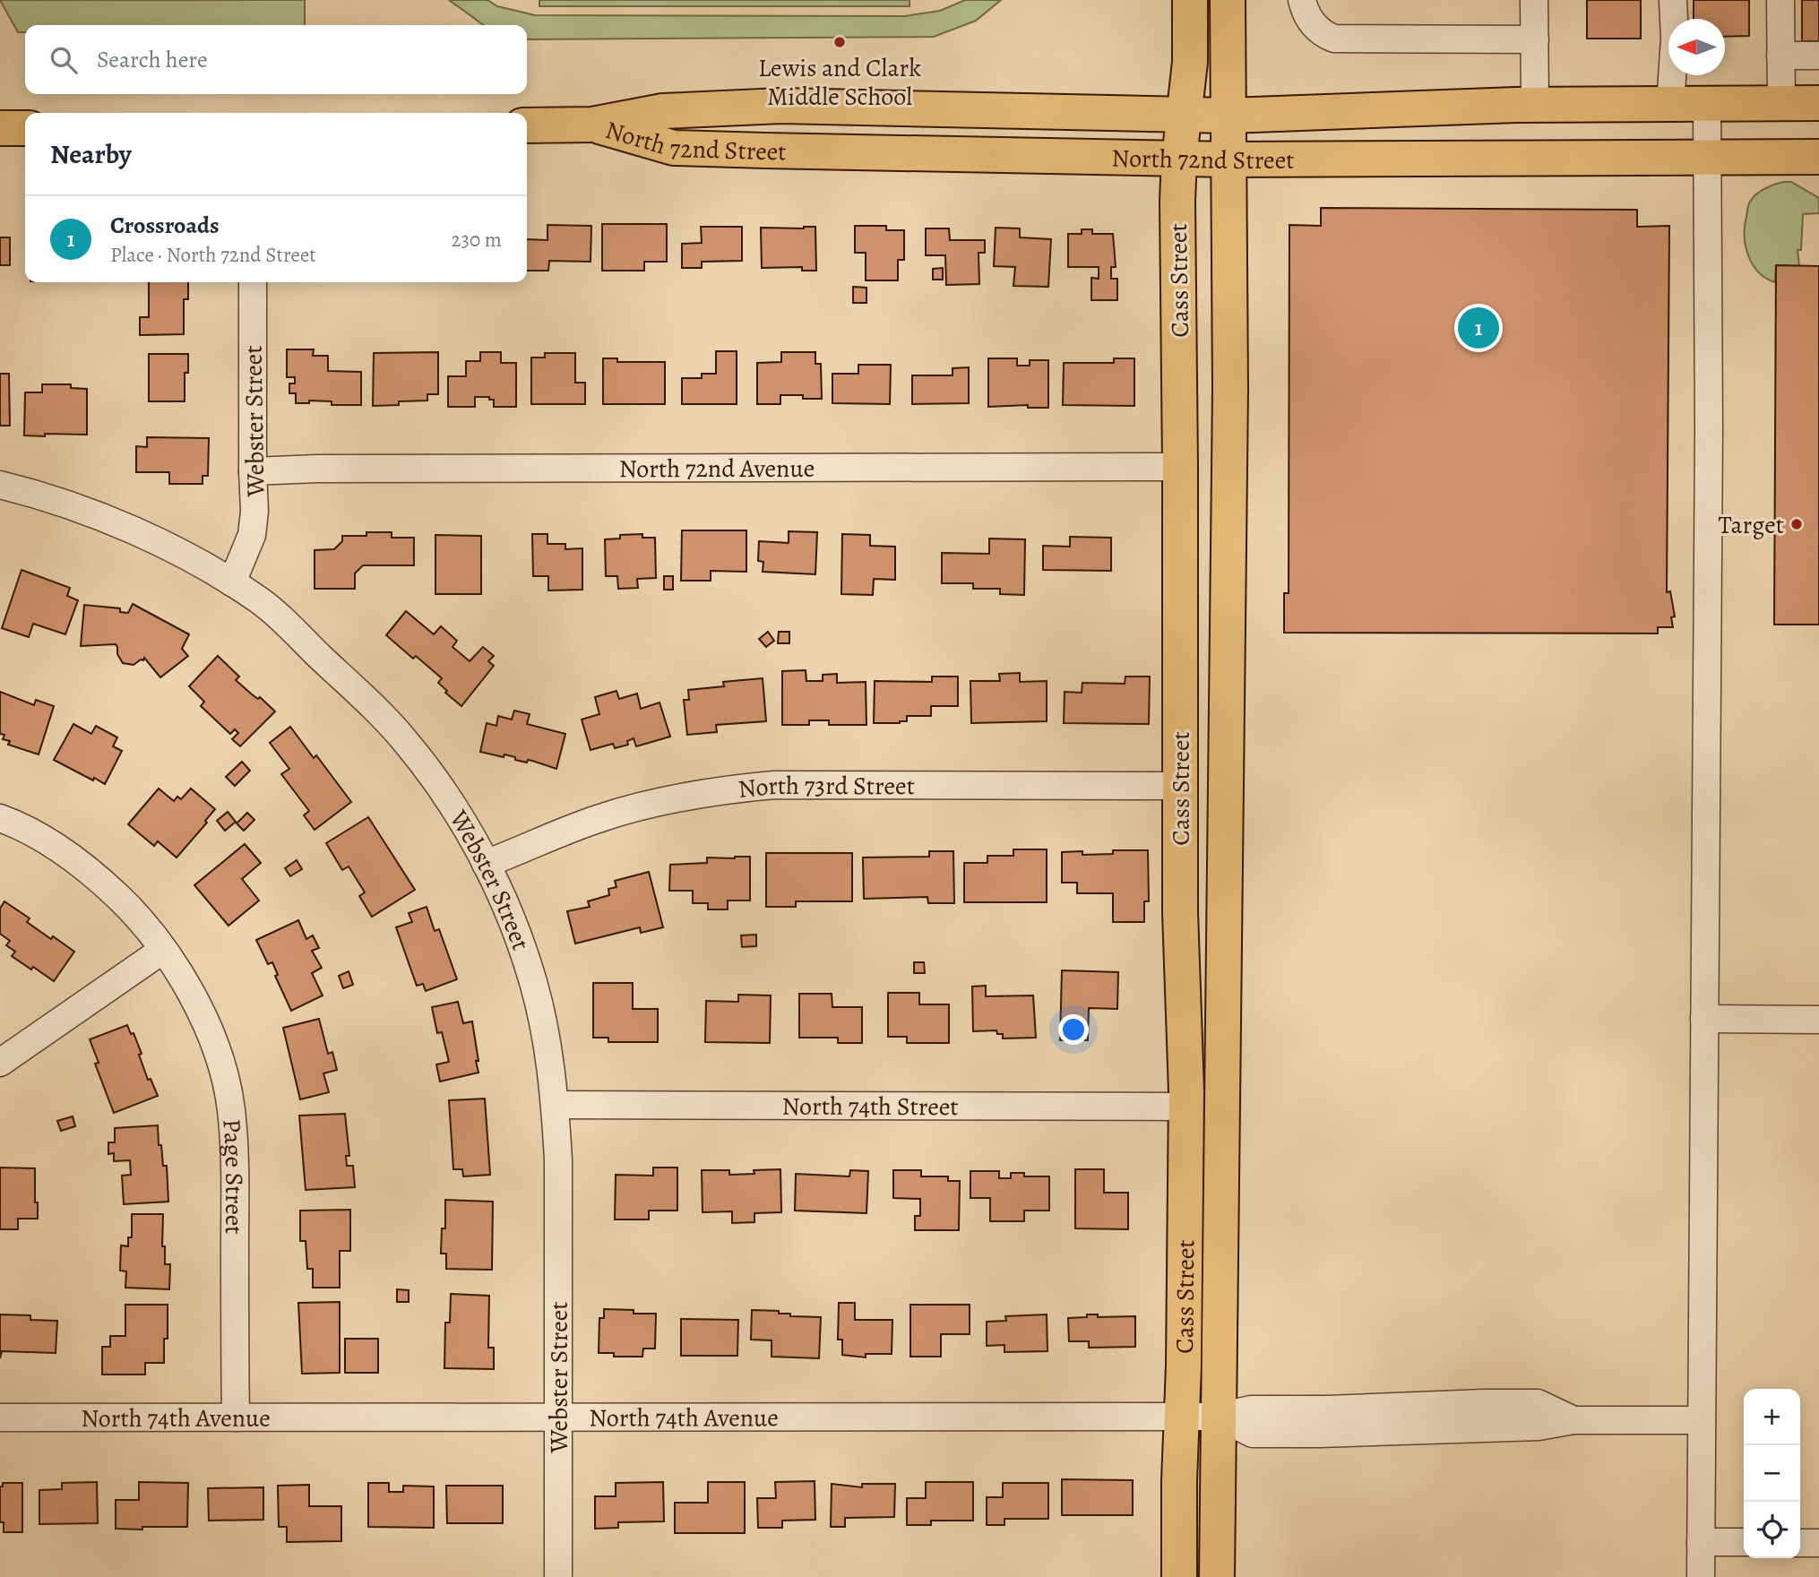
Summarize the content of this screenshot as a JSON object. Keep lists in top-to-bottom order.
{
  "streets": {
    "main road": ["North 72nd Street", "Cass Street"],
    "street": [
      "Webster Street",
      "North 72nd Avenue",
      "North 73rd Street",
      "North 74th Street",
      "Page Street",
      "North 74th Avenue"
    ]
  },
  "crossings": [
    ["North 72nd Street", "Cass Street"],
    ["Cass Street", "North 72nd Avenue"],
    ["Cass Street", "North 73rd Street"],
    ["Cass Street", "North 74th Street"],
    ["Cass Street", "North 74th Avenue"],
    ["Webster Street", "North 72nd Avenue"],
    ["Webster Street", "North 73rd Street"],
    ["Webster Street", "North 74th Street"],
    ["Webster Street", "North 74th Avenue"],
    ["Page Street", "North 74th Avenue"]
  ],
  "places": ["Lewis and Clark Middle School", "Target"],
  "north": "left",
  "page": {
    "search": "Search here",
    "heading": "Nearby",
    "list": [
      {
        "mark": "1",
        "name": "Crossroads",
        "note": "Place · North 72nd Street",
        "value": "230 m"
      }
    ],
    "pins": "1",
    "map_buttons": ["+", "−"]
  }
}
